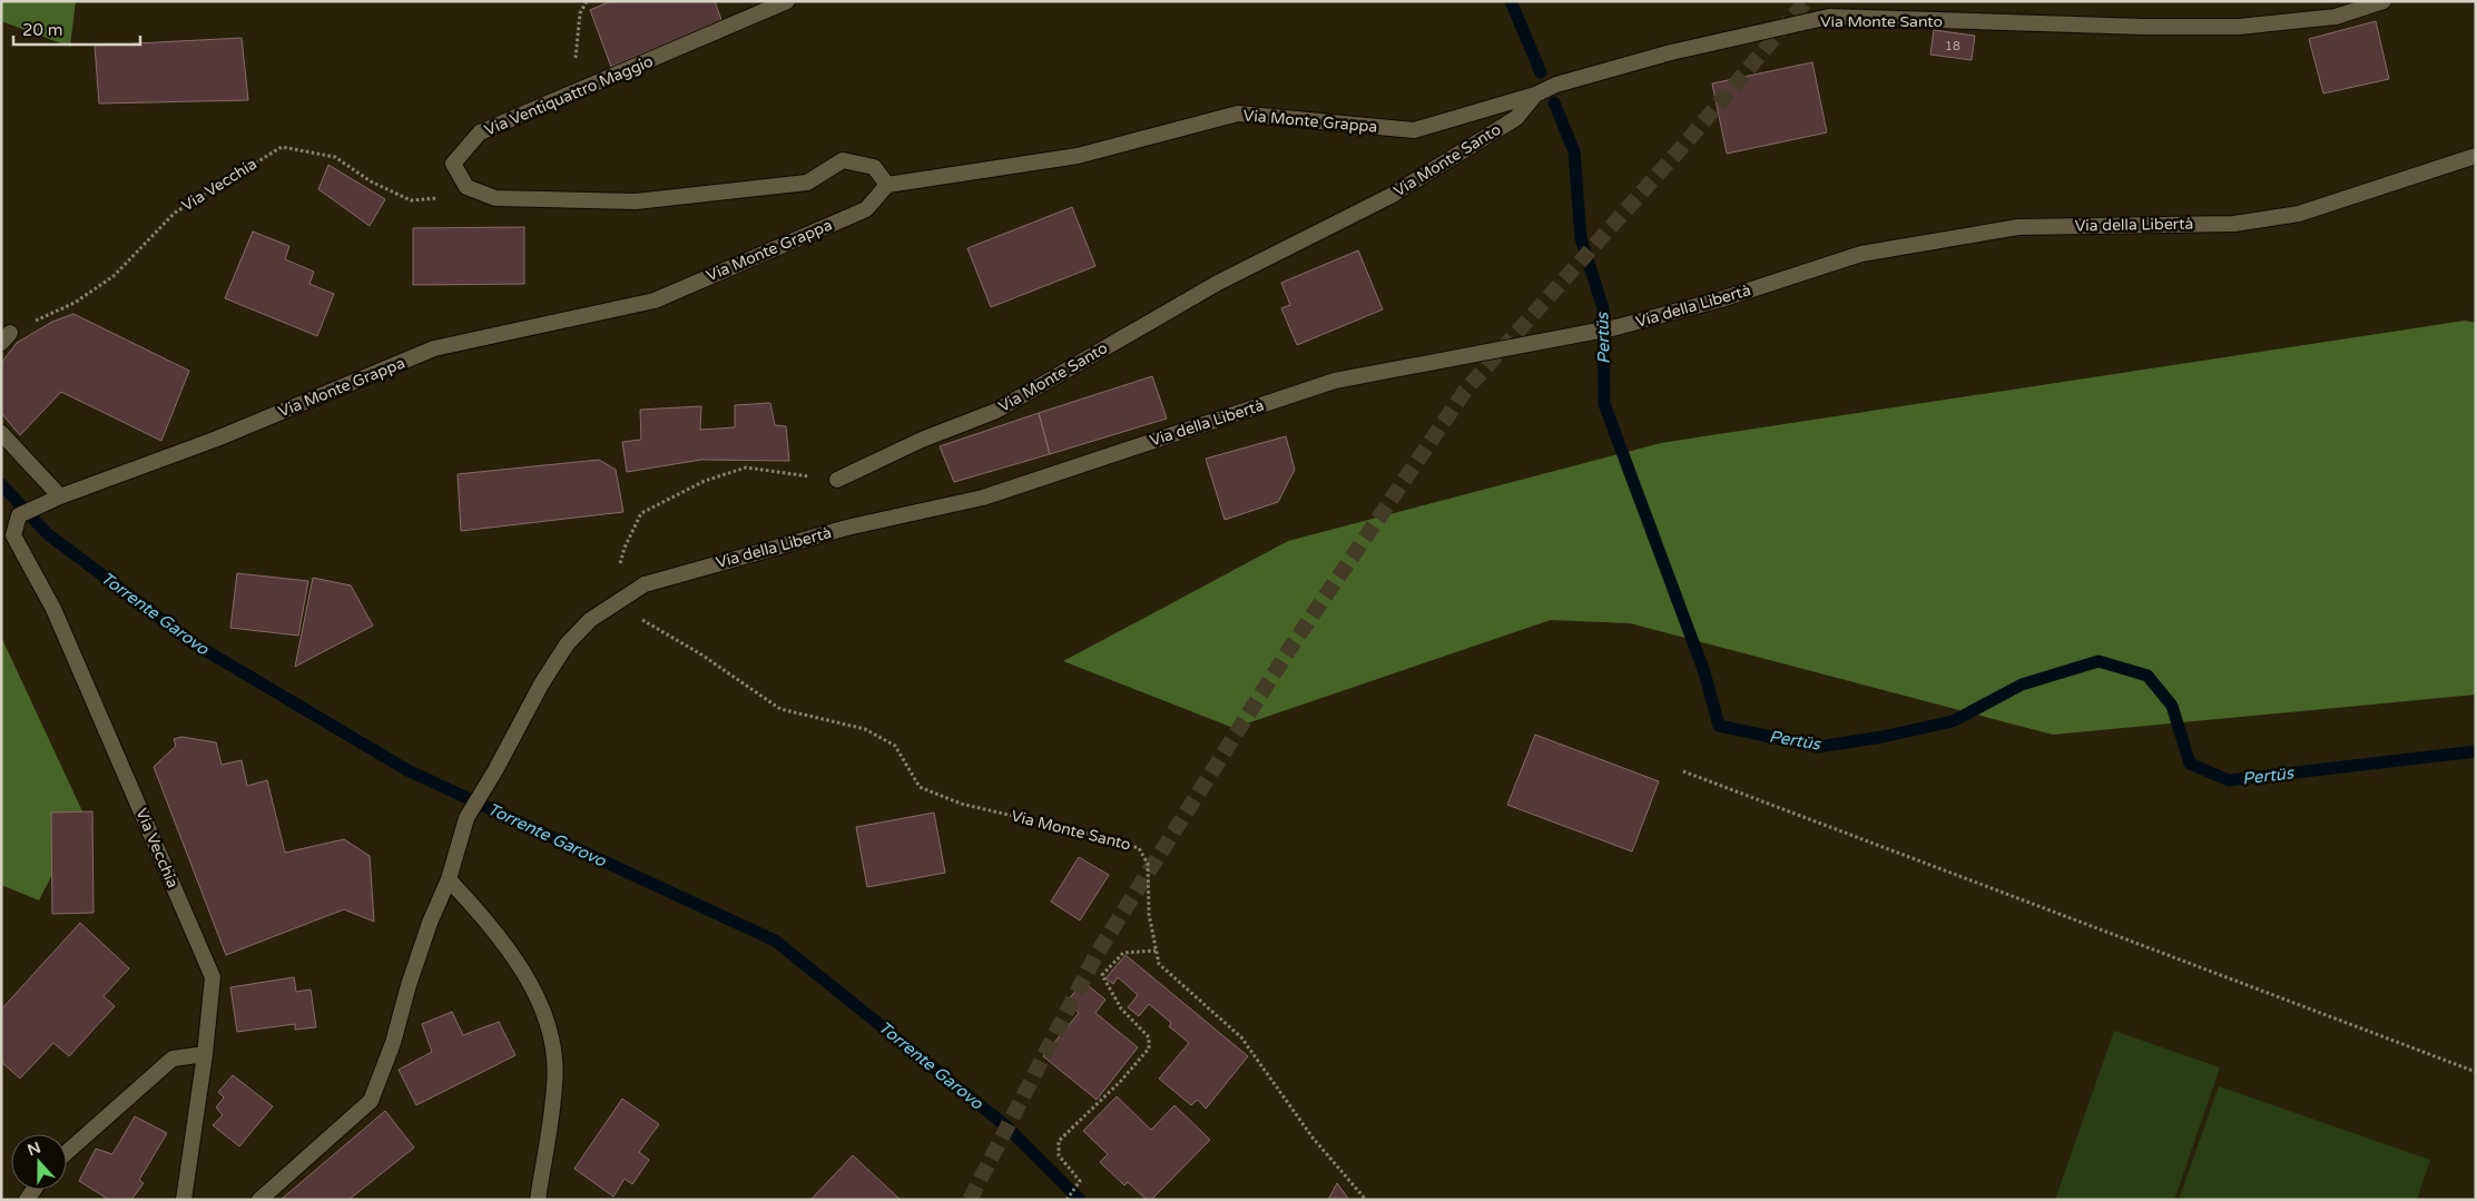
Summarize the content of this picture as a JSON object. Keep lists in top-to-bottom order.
{
  "streets": {
    "street": [
      "Via Monte Santo",
      "Via Ventiquattro Maggio",
      "Via Monte Grappa",
      "Via Vecchia",
      "Via della Libertà"
    ]
  },
  "crossings": [
    ["Via Monte Santo", "Via Monte Grappa"],
    ["Via Ventiquattro Maggio", "Via Vecchia"],
    ["Via Monte Grappa", "Via Vecchia"]
  ],
  "water": ["Pertüs", "Torrente Garovo"],
  "house_numbers": ["18"],
  "scale_bar": "20 m",
  "north": "top"
}
